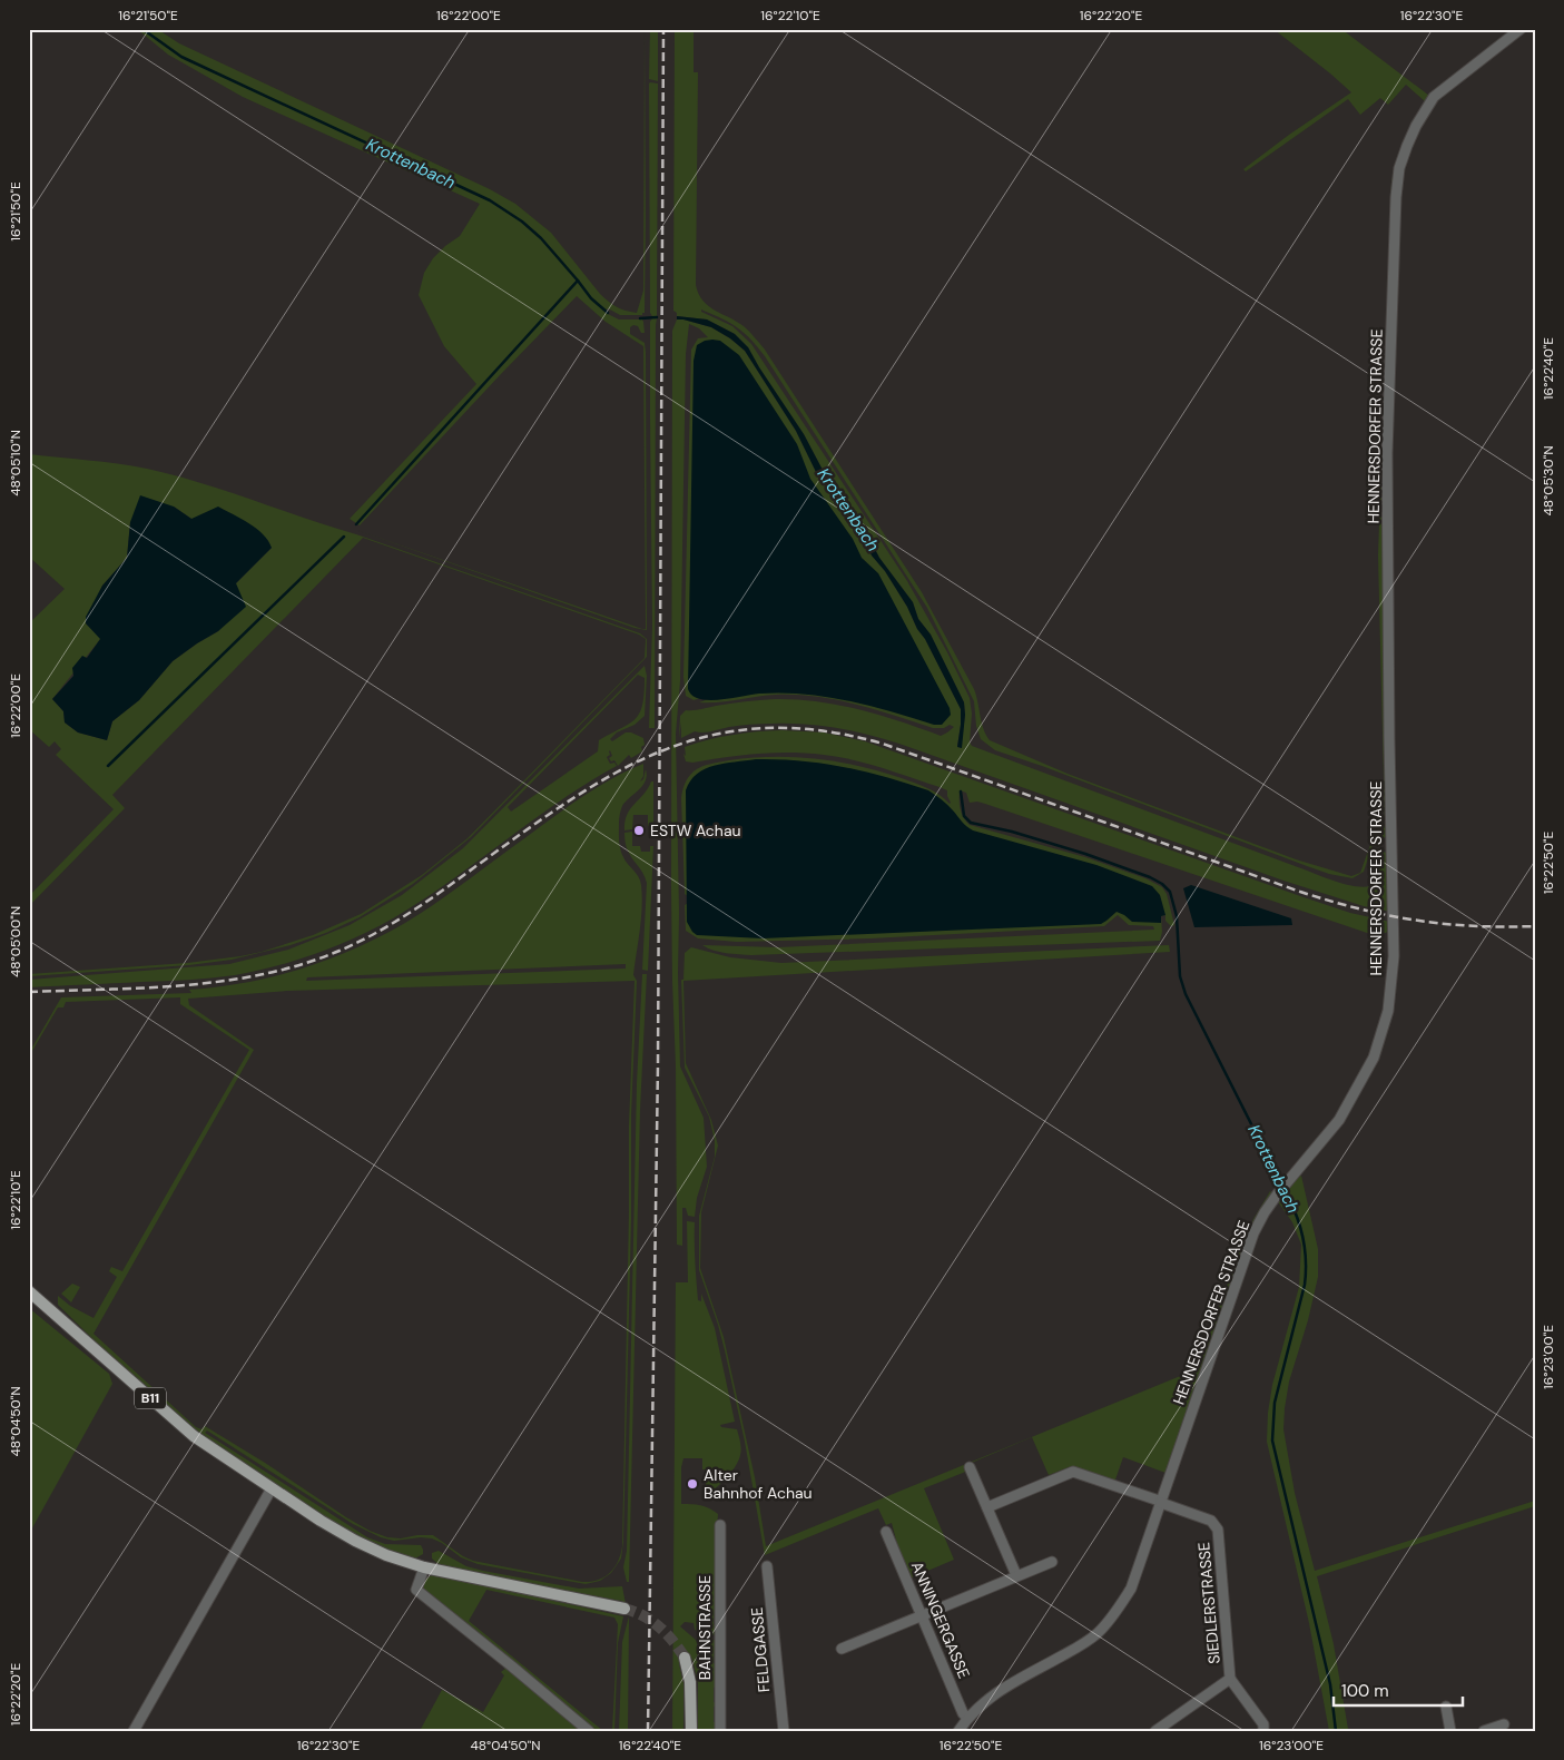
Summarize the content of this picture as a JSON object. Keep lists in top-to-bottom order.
{
  "streets": {
    "main road": ["B11"],
    "street": [
      "HENNERSDORFER STRASSE",
      "SIEDLERSTRASSE",
      "ANNINGERGASSE",
      "BAHNSTRASSE",
      "FELDGASSE"
    ]
  },
  "crossings": [
    ["HENNERSDORFER STRASSE", "SIEDLERSTRASSE"],
    ["HENNERSDORFER STRASSE", "ANNINGERGASSE"]
  ],
  "water": ["Krottenbach"],
  "places": ["ESTW Achau", "Alter Bahnhof Achau"],
  "scale_bar": "100 m",
  "coordinates": [
    "16°21'50\"E",
    "16°22'00\"E",
    "16°22'10\"E",
    "16°22'20\"E",
    "16°22'30\"E",
    "16°22'40\"E",
    "48°05'10\"N",
    "48°05'30\"N",
    "16°22'50\"E",
    "48°05'00\"N",
    "16°23'00\"E",
    "48°04'50\"N"
  ]
}
